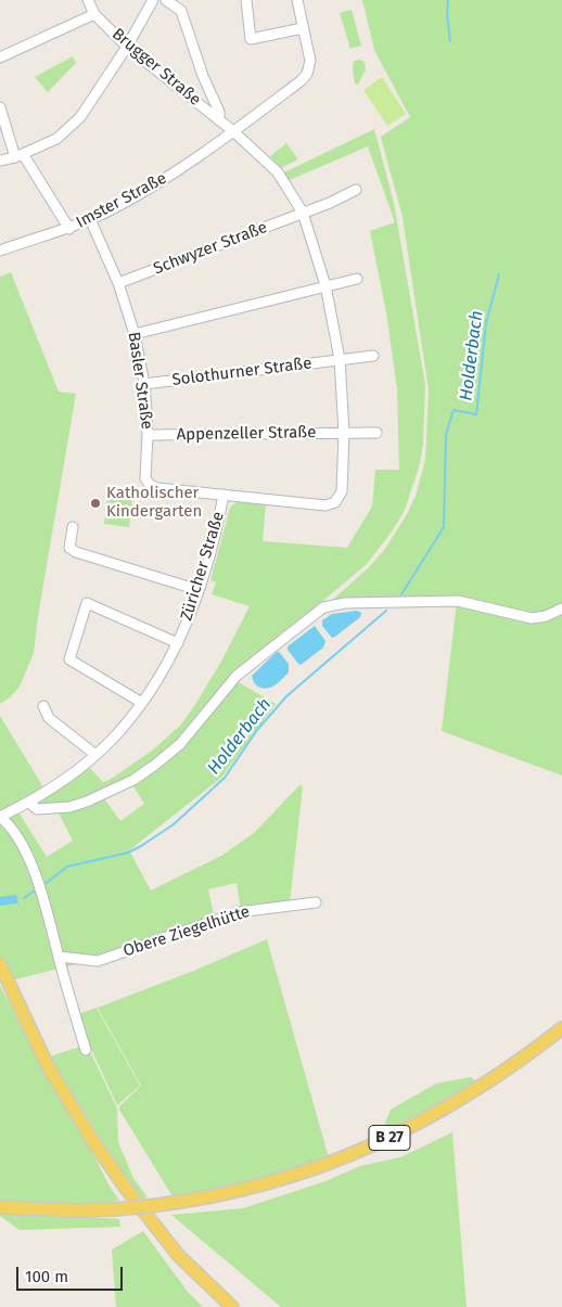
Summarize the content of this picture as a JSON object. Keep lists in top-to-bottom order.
{
  "streets": {
    "main road": ["B 27"],
    "street": [
      "Brugger Straße",
      "Imster Straße",
      "Schwyzer Straße",
      "Solothurner Straße",
      "Basler Straße",
      "Appenzeller Straße",
      "Züricher Straße",
      "Obere Ziegelhütte"
    ]
  },
  "crossings": [
    ["Brugger Straße", "Imster Straße"],
    ["Brugger Straße", "Basler Straße"],
    ["Imster Straße", "Basler Straße"],
    ["Schwyzer Straße", "Basler Straße"],
    ["Solothurner Straße", "Basler Straße"],
    ["Basler Straße", "Appenzeller Straße"],
    ["Basler Straße", "Züricher Straße"]
  ],
  "water": ["Holderbach"],
  "places": ["Katholischer Kindergarten"],
  "scale_bar": "100 m"
}
